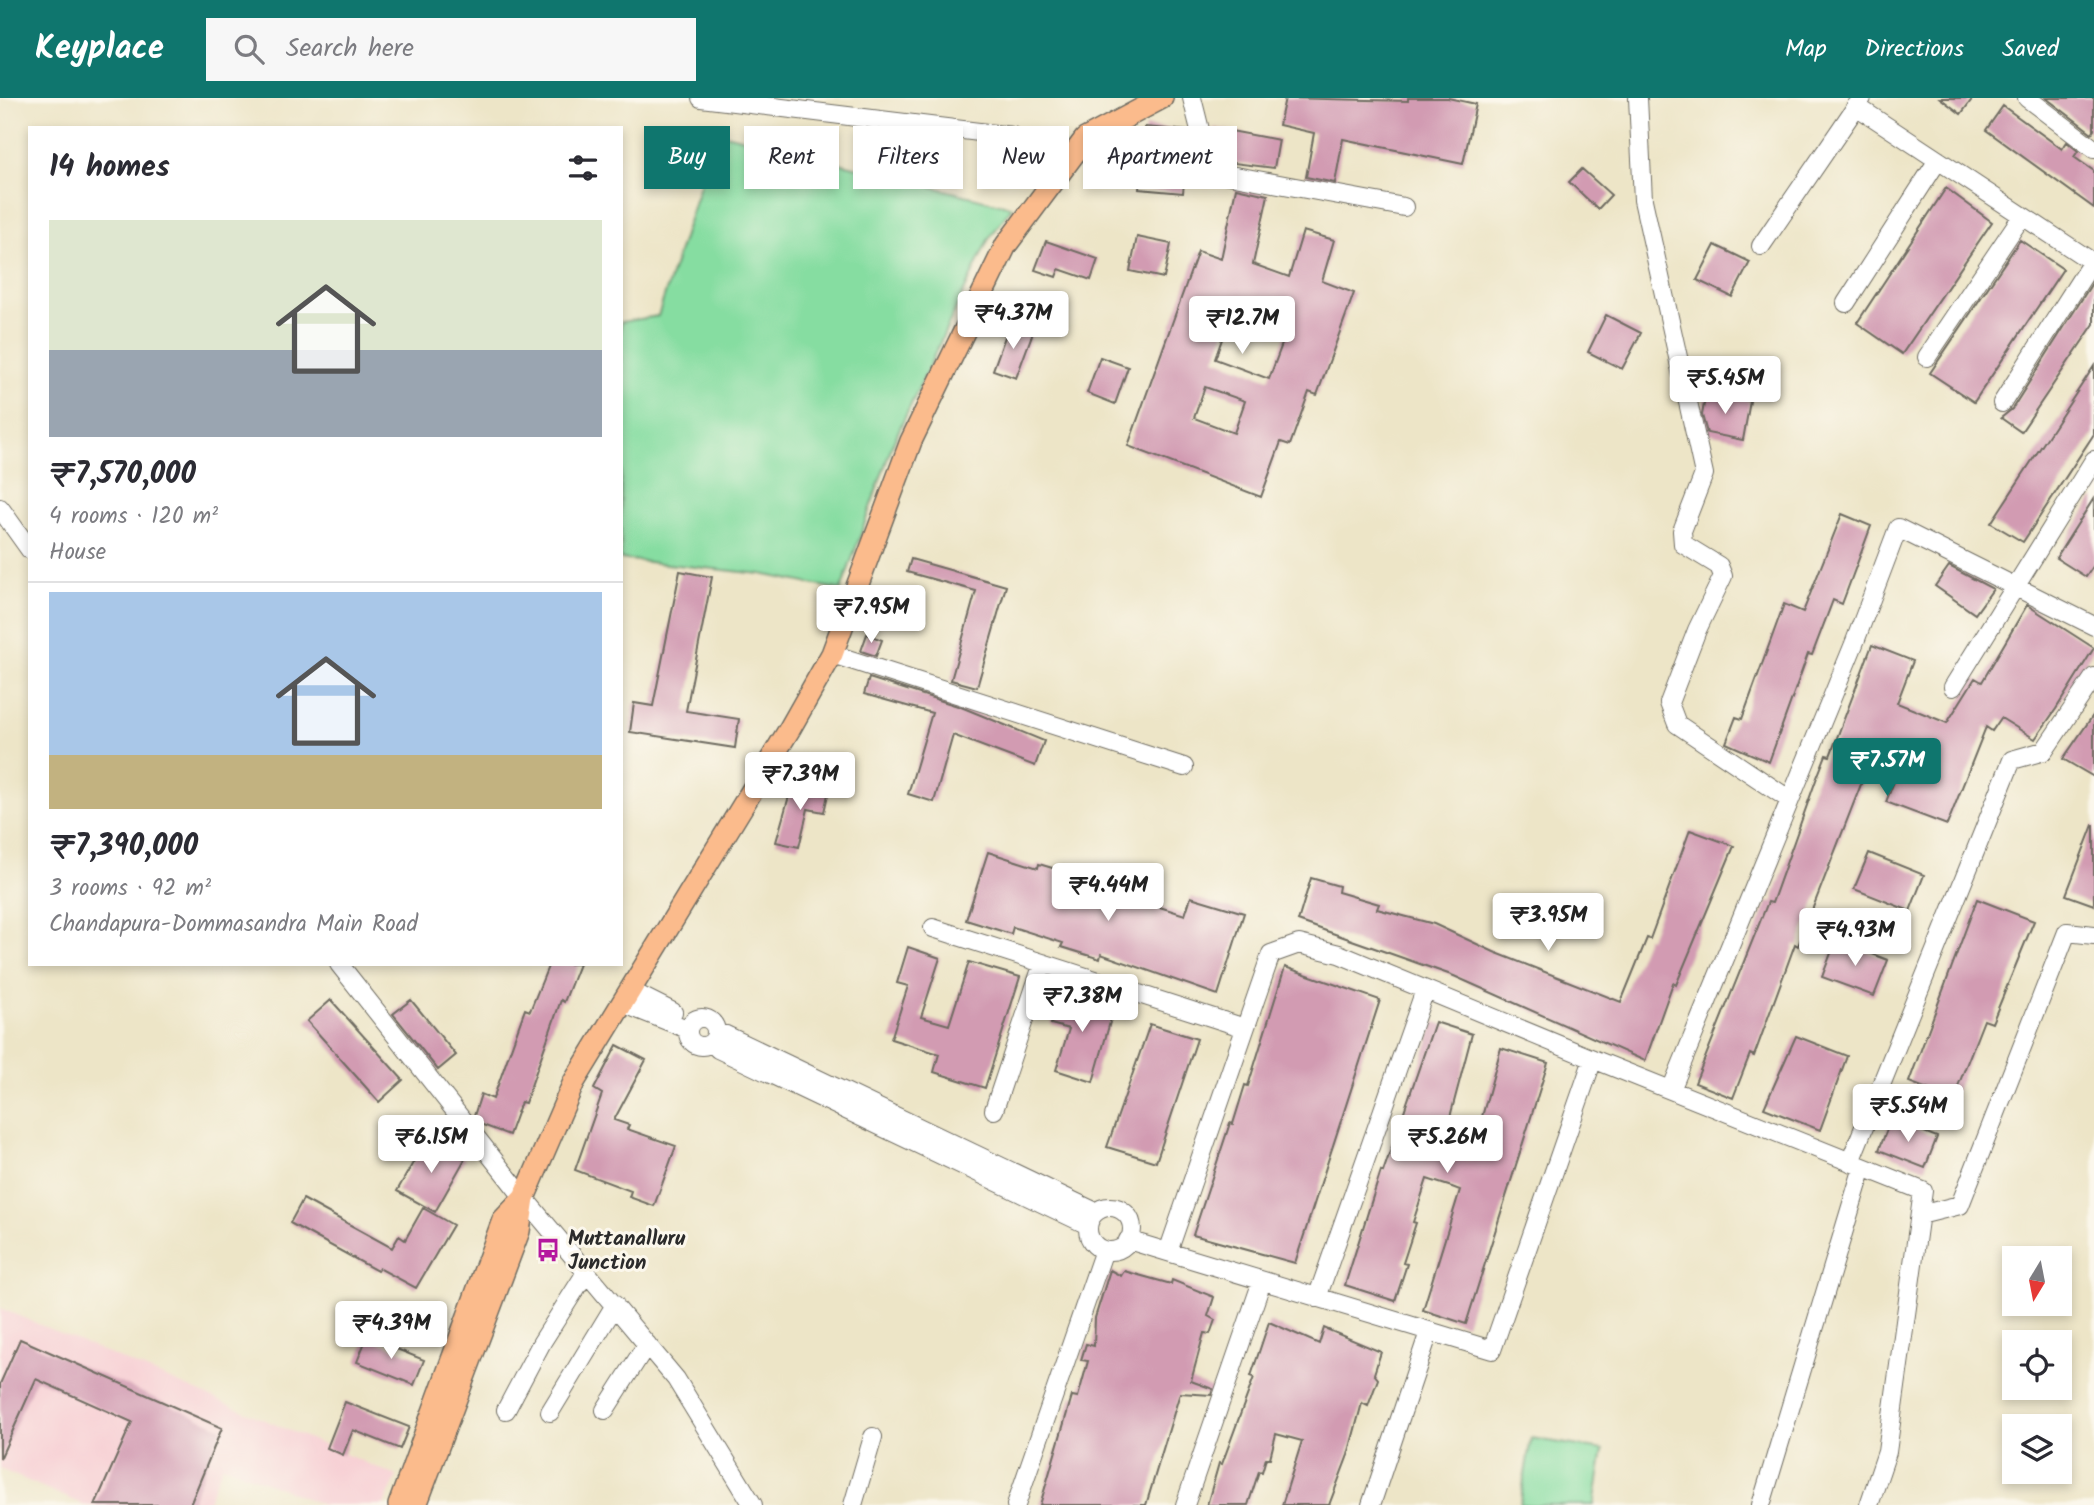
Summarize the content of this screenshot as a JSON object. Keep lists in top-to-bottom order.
{
  "places": {
    "bus stop": ["Muttanalluru Junction"]
  },
  "north": "bottom",
  "page": {
    "header": "Keyplace",
    "search": "Search here",
    "nav": ["Map", "Directions", "Saved"],
    "chip": [
      "Buy",
      "Rent",
      "Filters",
      "New",
      "Apartment"
    ],
    "heading": "14 homes",
    "list": [
      {
        "name": "₹7,570,000",
        "note": "4 rooms · 120 m² · House"
      },
      {
        "name": "₹7,390,000",
        "note": "3 rooms · 92 m² · Chandapura-Dommasandra Main Road"
      }
    ],
    "price": [
      "₹4.37M",
      "₹12.7M",
      "₹5.45M",
      "₹7.95M",
      "₹7.57M",
      "₹7.39M",
      "₹4.44M",
      "₹3.95M",
      "₹4.93M",
      "₹7.38M",
      "₹5.54M",
      "₹6.15M",
      "₹5.26M",
      "₹4.39M"
    ]
  }
}
